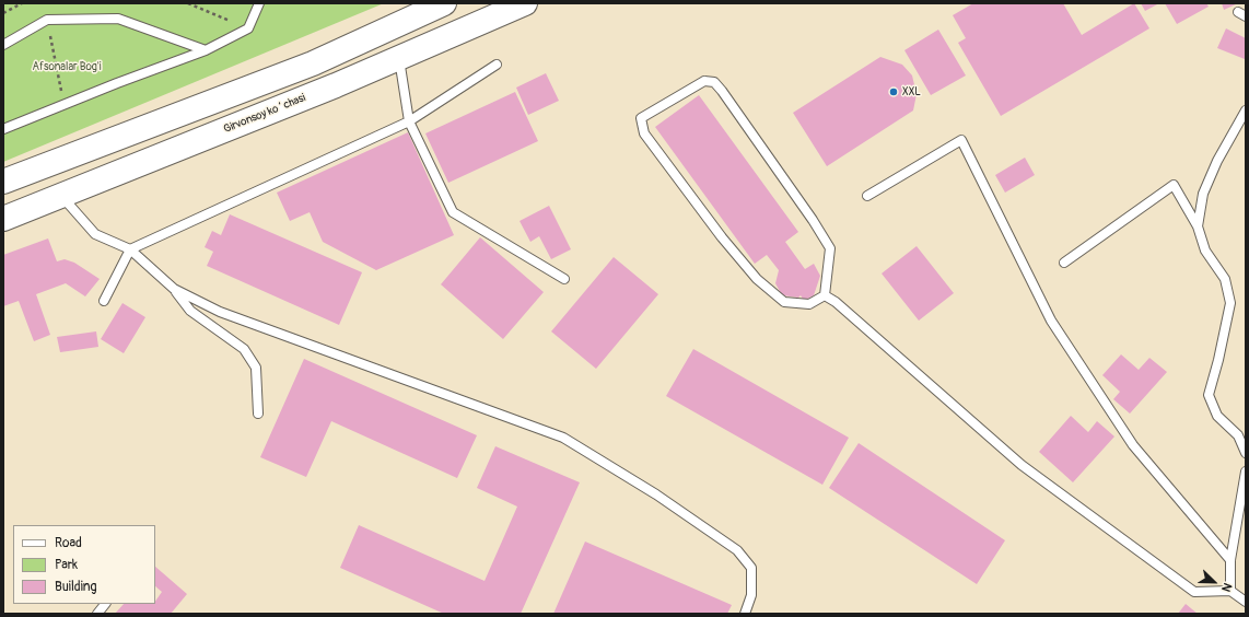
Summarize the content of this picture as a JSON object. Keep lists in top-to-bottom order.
{
  "streets": {
    "main road": ["Girvonsoy koʻchasi"]
  },
  "parks": ["Afsonalar Bog'i"],
  "places": ["XXL"],
  "legend": ["Road", "Park", "Building"],
  "north": "bottom right"
}
